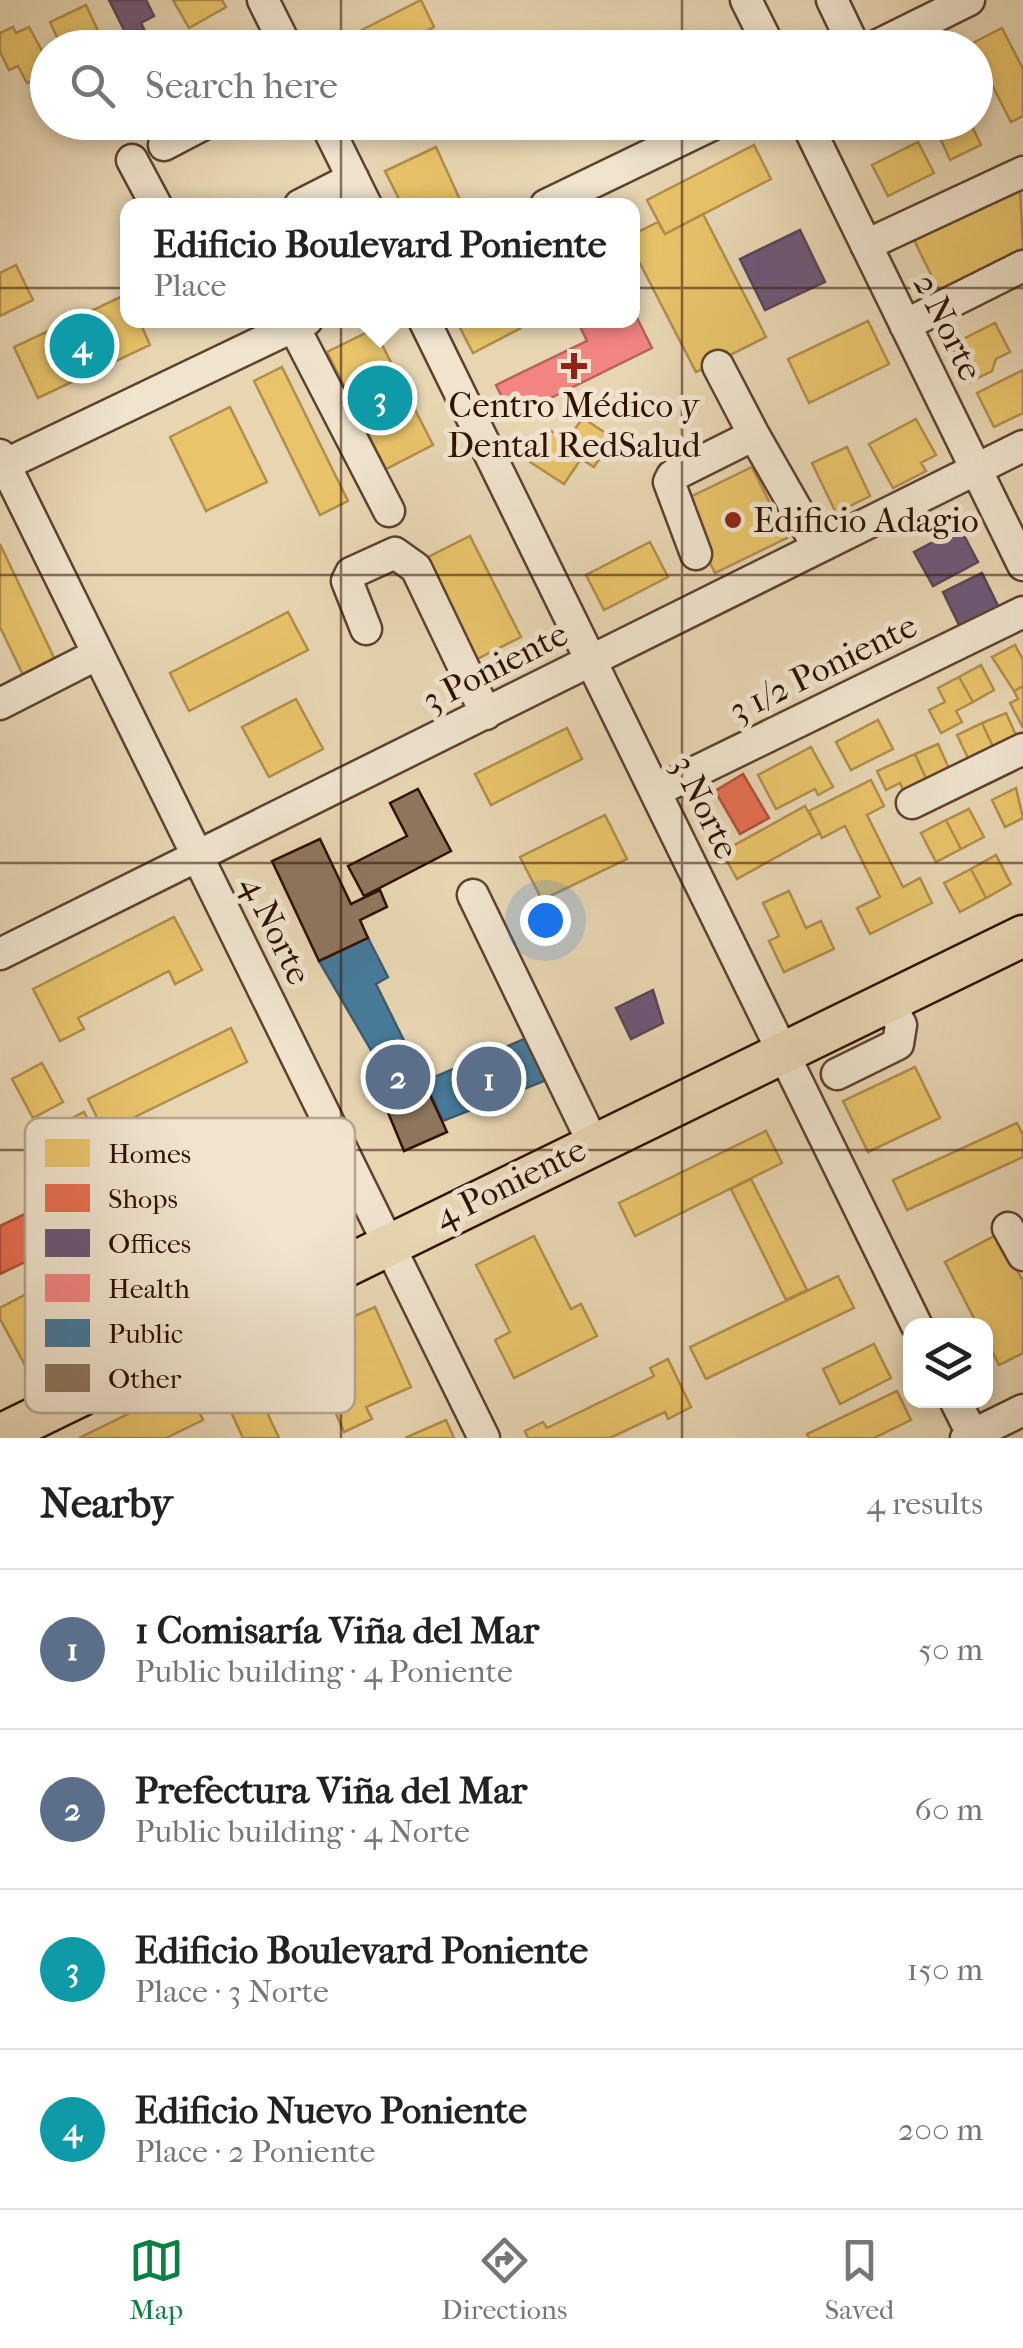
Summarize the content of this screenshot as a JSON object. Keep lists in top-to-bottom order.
{
  "streets": {
    "main road": ["4 Poniente"],
    "street": [
      "2 Norte",
      "3 Poniente",
      "3 1/2 Poniente",
      "3 Norte",
      "4 Norte"
    ]
  },
  "crossings": [
    ["2 Norte", "3 Poniente"],
    ["3 Poniente", "3 Norte"],
    ["3 Poniente", "4 Norte"],
    ["3 1/2 Poniente", "3 Norte"],
    ["3 Norte", "4 Poniente"],
    ["4 Norte", "4 Poniente"]
  ],
  "places": {
    "health": ["Centro Médico y Dental RedSalud"],
    "other": ["Edificio Adagio"]
  },
  "legend": [
    "Homes",
    "Shops",
    "Offices",
    "Health",
    "Public",
    "Other"
  ],
  "page": {
    "search": "Search here",
    "popup": ["Edificio Boulevard Poniente", "Place"],
    "pins": [
      "4",
      "3",
      "2",
      "1"
    ],
    "heading": ["Nearby", "4 results"],
    "list": [
      {
        "mark": "1",
        "name": "1 Comisaría Viña del Mar",
        "note": "Public building · 4 Poniente",
        "value": "50 m"
      },
      {
        "mark": "2",
        "name": "Prefectura Viña del Mar",
        "note": "Public building · 4 Norte",
        "value": "60 m"
      },
      {
        "mark": "3",
        "name": "Edificio Boulevard Poniente",
        "note": "Place · 3 Norte",
        "value": "150 m"
      },
      {
        "mark": "4",
        "name": "Edificio Nuevo Poniente",
        "note": "Place · 2 Poniente",
        "value": "200 m"
      }
    ],
    "nav": ["Map", "Directions", "Saved"]
  }
}
